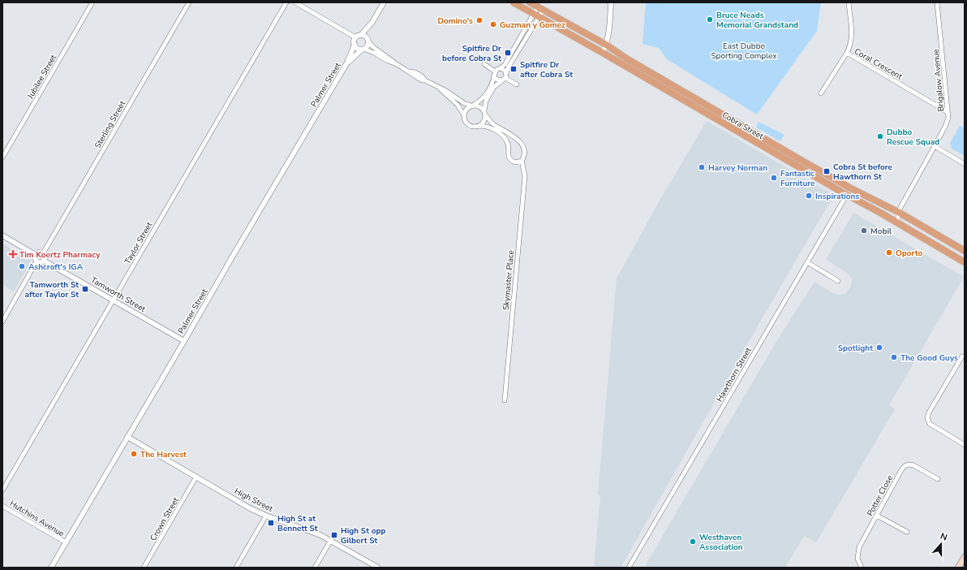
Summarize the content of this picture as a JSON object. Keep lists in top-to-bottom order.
{
  "streets": {
    "highway": ["Cobra Street"],
    "street": [
      "Coral Crescent",
      "Jubilee Street",
      "Brigalow Avenue",
      "Palmer Street",
      "Sterling Street",
      "Taylor Street",
      "Skymaster Place",
      "Tamworth Street",
      "Hawthorn Street",
      "Potter Close",
      "High Street",
      "Hutchins Avenue",
      "Crown Street"
    ]
  },
  "crossings": [
    ["Coral Crescent", "Brigalow Avenue"],
    ["Brigalow Avenue", "Cobra Street"],
    ["Palmer Street", "Tamworth Street"],
    ["Palmer Street", "High Street"],
    ["Palmer Street", "Hutchins Avenue"],
    ["Sterling Street", "Tamworth Street"],
    ["Cobra Street", "Hawthorn Street"],
    ["Taylor Street", "Tamworth Street"],
    ["High Street", "Crown Street"]
  ],
  "parks": ["East Dubbo Sporting Complex"],
  "places": {
    "other": [
      "Bruce Neads Memorial Grandstand",
      "Domino's",
      "Guzman y Gomez",
      "Dubbo Rescue Squad",
      "Harvey Norman",
      "Fantastic Furniture",
      "Inspirations",
      "Mobil",
      "Oporto",
      "Ashcroft's IGA",
      "Spotlight",
      "The Good Guys",
      "The Harvest",
      "Westhaven Association"
    ],
    "transit": [
      "Spitfire Dr before Cobra St",
      "Spitfire Dr after Cobra St",
      "Cobra St before Hawthorn St",
      "Tamworth St after Taylor St",
      "High St at Bennett St",
      "High St opp Gilbert St"
    ],
    "health": ["Tim Koertz Pharmacy"]
  },
  "north": "top"
}
